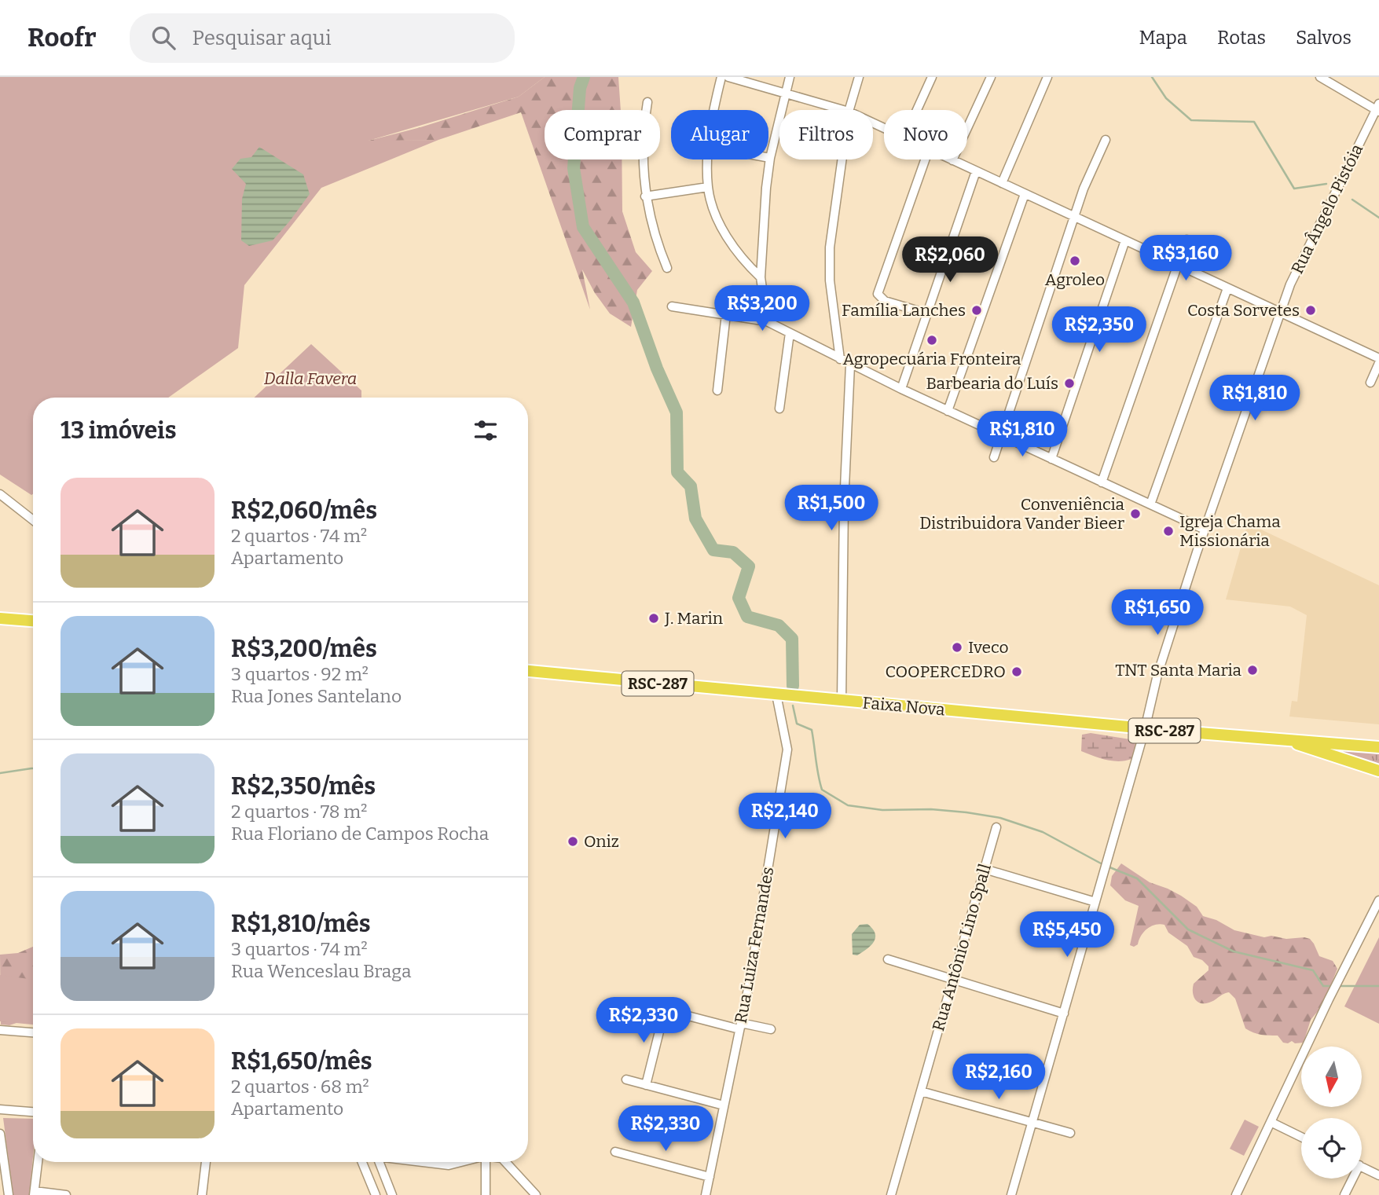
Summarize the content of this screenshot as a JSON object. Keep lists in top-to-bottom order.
{
  "streets": {
    "highway": ["RSC-287", "Faixa Nova"],
    "street": ["Rua Ângelo Pistóia", "Rua Luiza Fernandes", "Rua Antônio Lino Spall"]
  },
  "crossings": [
    ["Rua Ângelo Pistóia", "Faixa Nova"],
    ["Faixa Nova", "Rua Luiza Fernandes"]
  ],
  "parks": ["Dalla Favera"],
  "places": [
    "Agroleo",
    "Família Lanches",
    "Costa Sorvetes",
    "Agropecuária Fronteira",
    "Barbearia do Luís",
    "Conveniência Distribuidora Vander Bieer",
    "Igreja Chama Missionária",
    "J. Marin",
    "Iveco",
    "TNT Santa Maria",
    "COOPERCEDRO",
    "Oniz"
  ],
  "north": "bottom",
  "page": {
    "header": "Roofr",
    "search": "Pesquisar aqui",
    "nav": ["Mapa", "Rotas", "Salvos"],
    "chip": [
      "Comprar",
      "Alugar",
      "Filtros",
      "Novo"
    ],
    "price": [
      "R$3,160",
      "R$2,060",
      "R$3,200",
      "R$2,350",
      "R$1,810",
      "R$1,810",
      "R$1,500",
      "R$1,650",
      "R$2,140",
      "R$5,450",
      "R$2,330",
      "R$2,160",
      "R$2,330"
    ],
    "heading": "13 imóveis",
    "list": [
      {
        "name": "R$2,060/mês",
        "note": "2 quartos · 74 m² · Apartamento"
      },
      {
        "name": "R$3,200/mês",
        "note": "3 quartos · 92 m² · Rua Jones Santelano"
      },
      {
        "name": "R$2,350/mês",
        "note": "2 quartos · 78 m² · Rua Floriano de Campos Rocha"
      },
      {
        "name": "R$1,810/mês",
        "note": "3 quartos · 74 m² · Rua Wenceslau Braga"
      },
      {
        "name": "R$1,650/mês",
        "note": "2 quartos · 68 m² · Apartamento"
      }
    ]
  }
}
